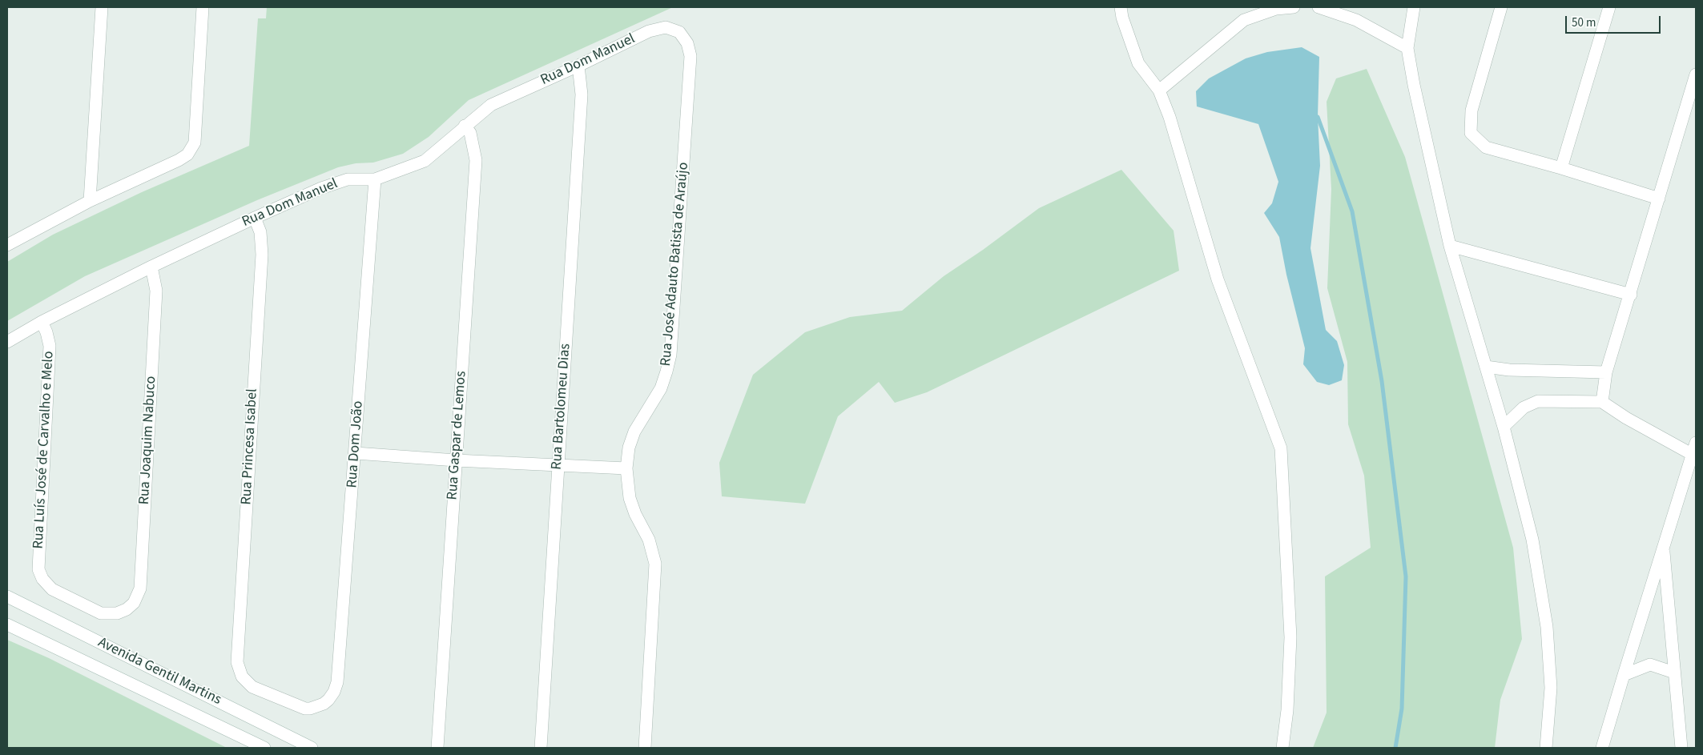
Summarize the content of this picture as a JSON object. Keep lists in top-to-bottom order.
{
  "streets": {
    "street": [
      "Rua Dom Manuel",
      "Rua José Adauto Batista de Araújo",
      "Rua Bartolomeu Dias",
      "Rua Gaspar de Lemos",
      "Rua Joaquim Nabuco",
      "Rua Dom João",
      "Rua Princesa Isabel",
      "Rua Luís José de Carvalho e Melo",
      "Avenida Gentil Martins"
    ]
  },
  "crossings": [
    ["Rua Dom Manuel", "Rua José Adauto Batista de Araújo"],
    ["Rua Dom Manuel", "Rua Bartolomeu Dias"],
    ["Rua Dom Manuel", "Rua Gaspar de Lemos"],
    ["Rua Dom Manuel", "Rua Joaquim Nabuco"],
    ["Rua Dom Manuel", "Rua Dom João"],
    ["Rua Dom Manuel", "Rua Princesa Isabel"],
    ["Rua Dom Manuel", "Rua Luís José de Carvalho e Melo"],
    ["Rua Joaquim Nabuco", "Rua Luís José de Carvalho e Melo"],
    ["Rua Dom João", "Rua Princesa Isabel"]
  ],
  "scale_bar": "50 m"
}
